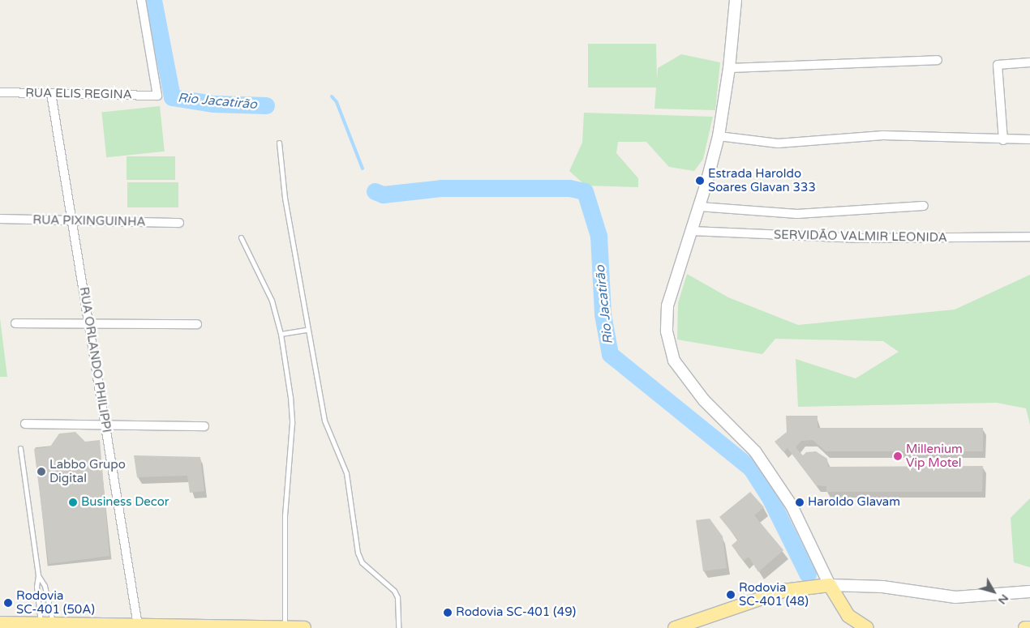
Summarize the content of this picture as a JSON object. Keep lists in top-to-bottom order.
{
  "streets": {
    "street": [
      "RUA ELIS REGINA",
      "RUA PIXINGUINHA",
      "SERVIDÃO VALMIR LEONIDA",
      "RUA ORLANDO PHILIPPI"
    ]
  },
  "crossings": [
    ["RUA ELIS REGINA", "RUA ORLANDO PHILIPPI"],
    ["RUA PIXINGUINHA", "RUA ORLANDO PHILIPPI"]
  ],
  "water": ["Rio Jacatirão"],
  "places": [
    "Estrada Haroldo Soares Glavan 333",
    "Millenium Vip Motel",
    "Labbo Grupo Digital",
    "Business Decor",
    "Haroldo Glavam",
    "Rodovia SC-401 (48)",
    "Rodovia SC-401 (50A)",
    "Rodovia SC-401 (49)"
  ],
  "north": "bottom right"
}
